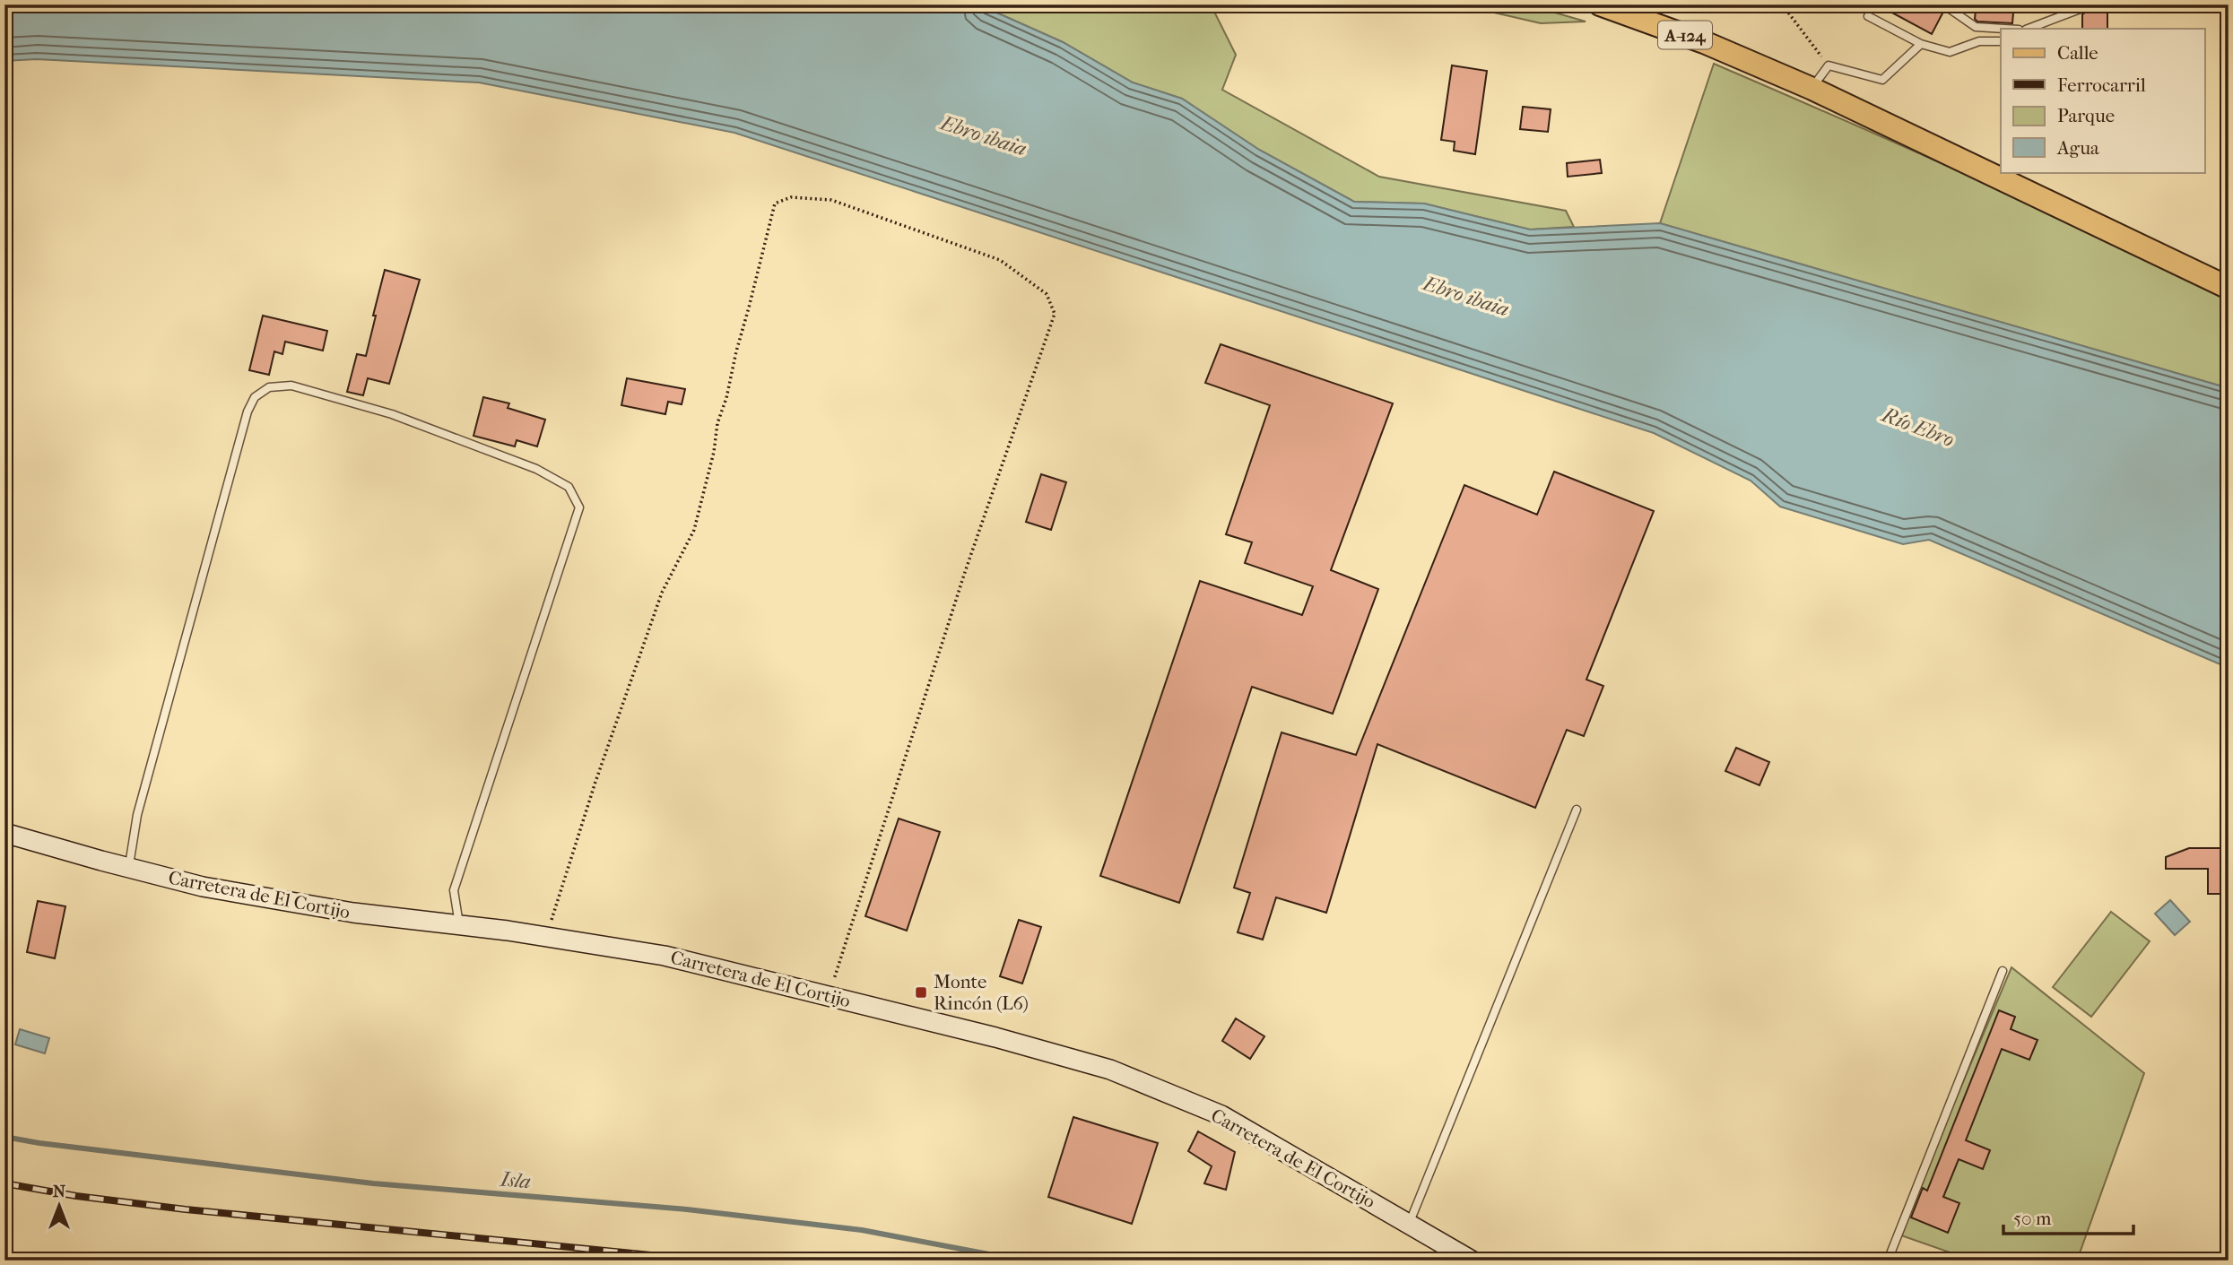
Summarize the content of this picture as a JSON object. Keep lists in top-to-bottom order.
{
  "streets": {
    "main road": ["A-124"],
    "street": ["Carretera de El Cortijo"]
  },
  "water": ["Ebro ibaia", "Río Ebro", "Isla"],
  "places": {
    "transit": ["Monte Rincón (L6)"]
  },
  "legend": [
    "Calle",
    "Ferrocarril",
    "Parque",
    "Agua"
  ],
  "scale_bar": "50 m",
  "north": "top"
}
